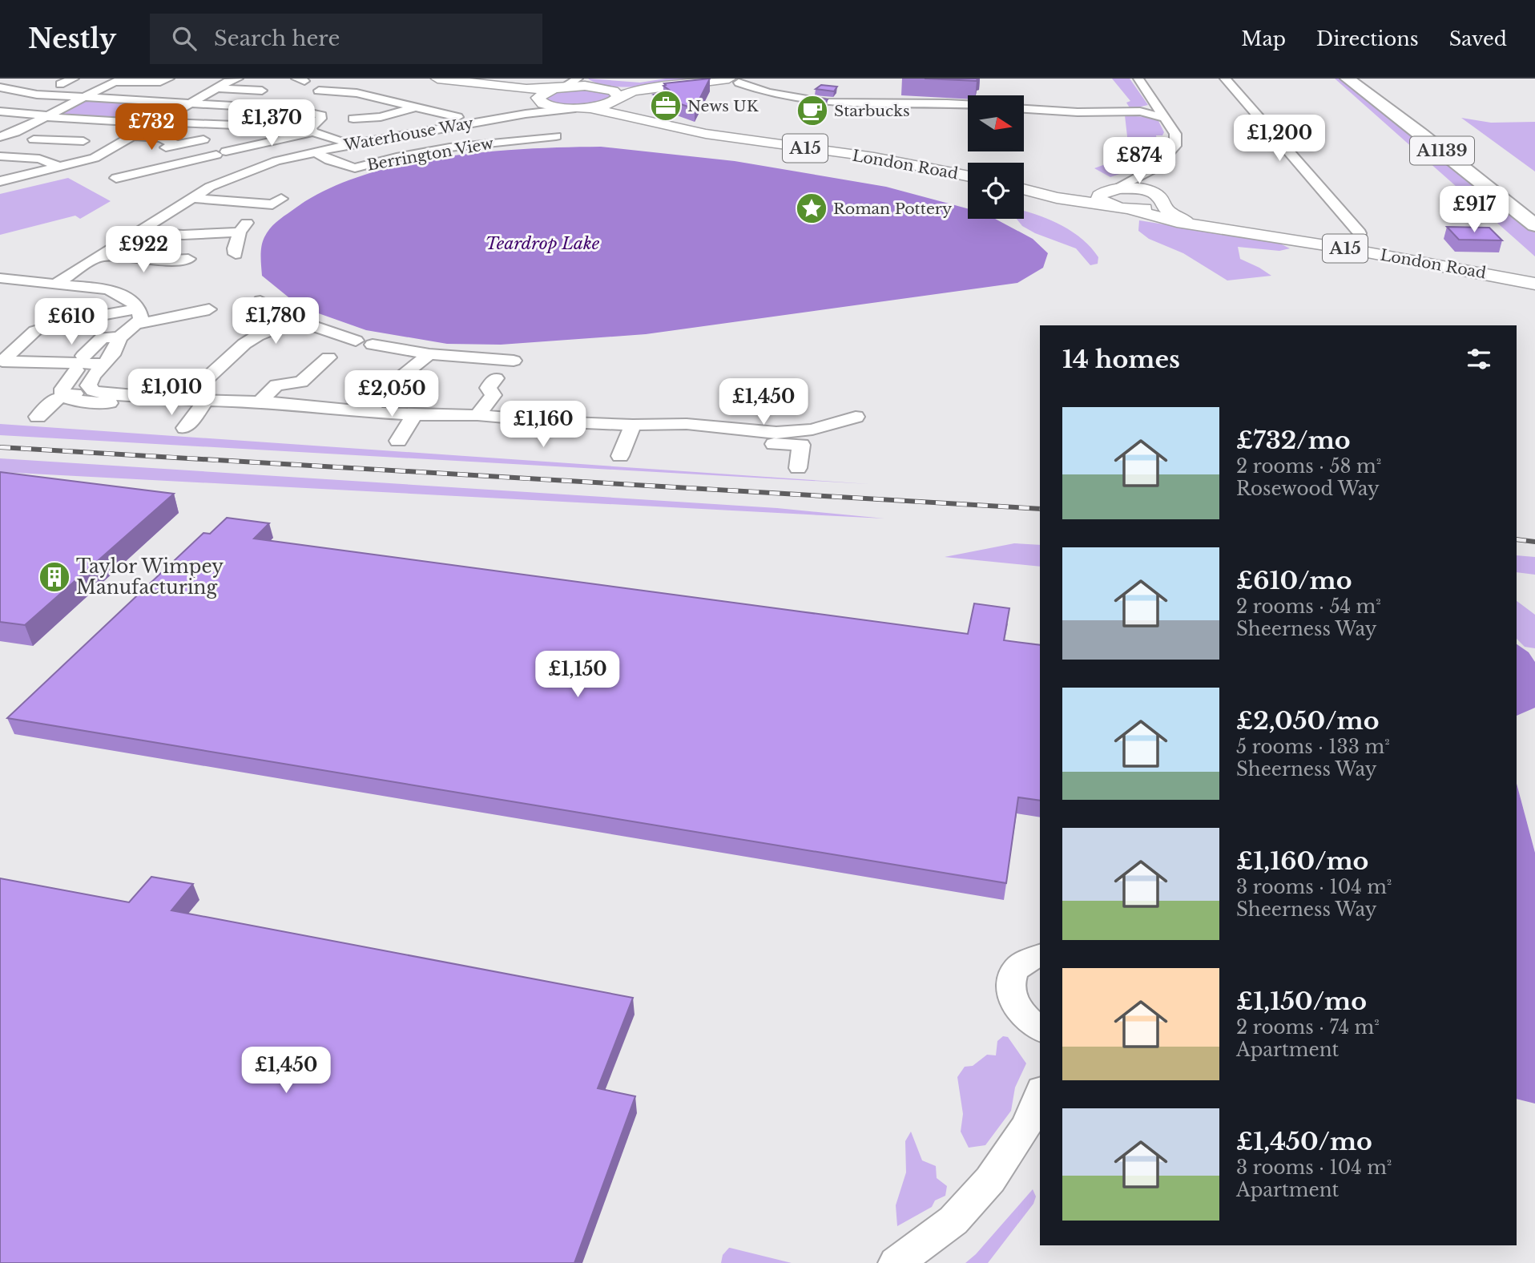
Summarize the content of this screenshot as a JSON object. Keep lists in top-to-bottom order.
{
  "streets": {
    "highway": ["A1139"],
    "main road": ["A15", "London Road"],
    "street": ["Waterhouse Way", "Berrington View"]
  },
  "crossings": [
    ["Waterhouse Way", "Berrington View"],
    ["Waterhouse Way", "London Road"],
    ["A15", "London Road"]
  ],
  "water": ["Teardrop Lake"],
  "places": {
    "office": ["News UK"],
    "cafe": ["Starbucks"],
    "place": ["Roman Pottery"],
    "building": ["Taylor Wimpey Manufacturing"]
  },
  "north": "right",
  "page": {
    "header": "Nestly",
    "search": "Search here",
    "nav": ["Map", "Directions", "Saved"],
    "price": [
      "£1,370",
      "£732",
      "£1,200",
      "£874",
      "£917",
      "£922",
      "£1,780",
      "£610",
      "£1,010",
      "£2,050",
      "£1,450",
      "£1,160",
      "£1,150",
      "£1,450"
    ],
    "heading": "14 homes",
    "list": [
      {
        "name": "£732/mo",
        "note": "2 rooms · 58 m² · Rosewood Way"
      },
      {
        "name": "£610/mo",
        "note": "2 rooms · 54 m² · Sheerness Way"
      },
      {
        "name": "£2,050/mo",
        "note": "5 rooms · 133 m² · Sheerness Way"
      },
      {
        "name": "£1,160/mo",
        "note": "3 rooms · 104 m² · Sheerness Way"
      },
      {
        "name": "£1,150/mo",
        "note": "2 rooms · 74 m² · Apartment"
      },
      {
        "name": "£1,450/mo",
        "note": "3 rooms · 104 m² · Apartment"
      }
    ]
  }
}
